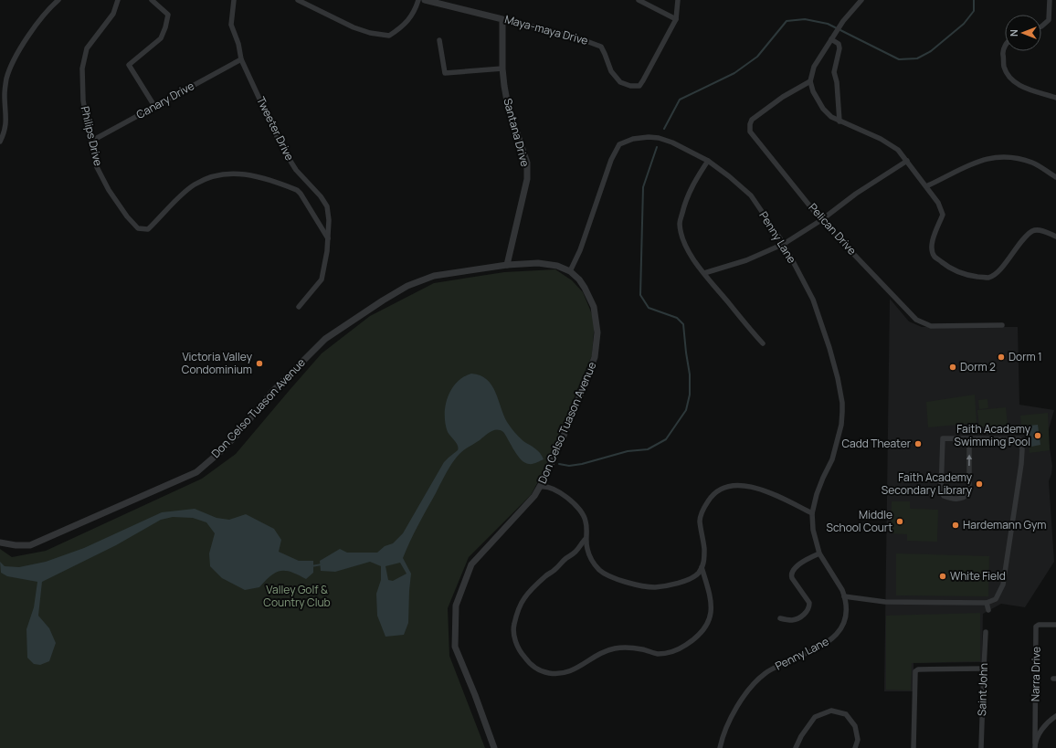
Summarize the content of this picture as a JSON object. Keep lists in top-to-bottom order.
{
  "streets": {
    "street": [
      "Maya-maya Drive",
      "Canary Drive",
      "Tweeter Drive",
      "Santana Drive",
      "Philips Drive",
      "Pelican Drive",
      "Penny Lane",
      "Don Celso Tuason Avenue",
      "Narra Drive",
      "Saint John"
    ]
  },
  "crossings": [
    ["Maya-maya Drive", "Santana Drive"],
    ["Canary Drive", "Tweeter Drive"],
    ["Canary Drive", "Philips Drive"],
    ["Tweeter Drive", "Philips Drive"],
    ["Santana Drive", "Don Celso Tuason Avenue"],
    ["Penny Lane", "Don Celso Tuason Avenue"]
  ],
  "parks": ["Valley Golf & Country Club"],
  "places": [
    "Dorm 1",
    "Victoria Valley Condominium",
    "Dorm 2",
    "Faith Academy Swimming Pool",
    "Cadd Theater",
    "Faith Academy Secondary Library",
    "Middle School Court",
    "Hardemann Gym",
    "White Field"
  ],
  "north": "left"
}
